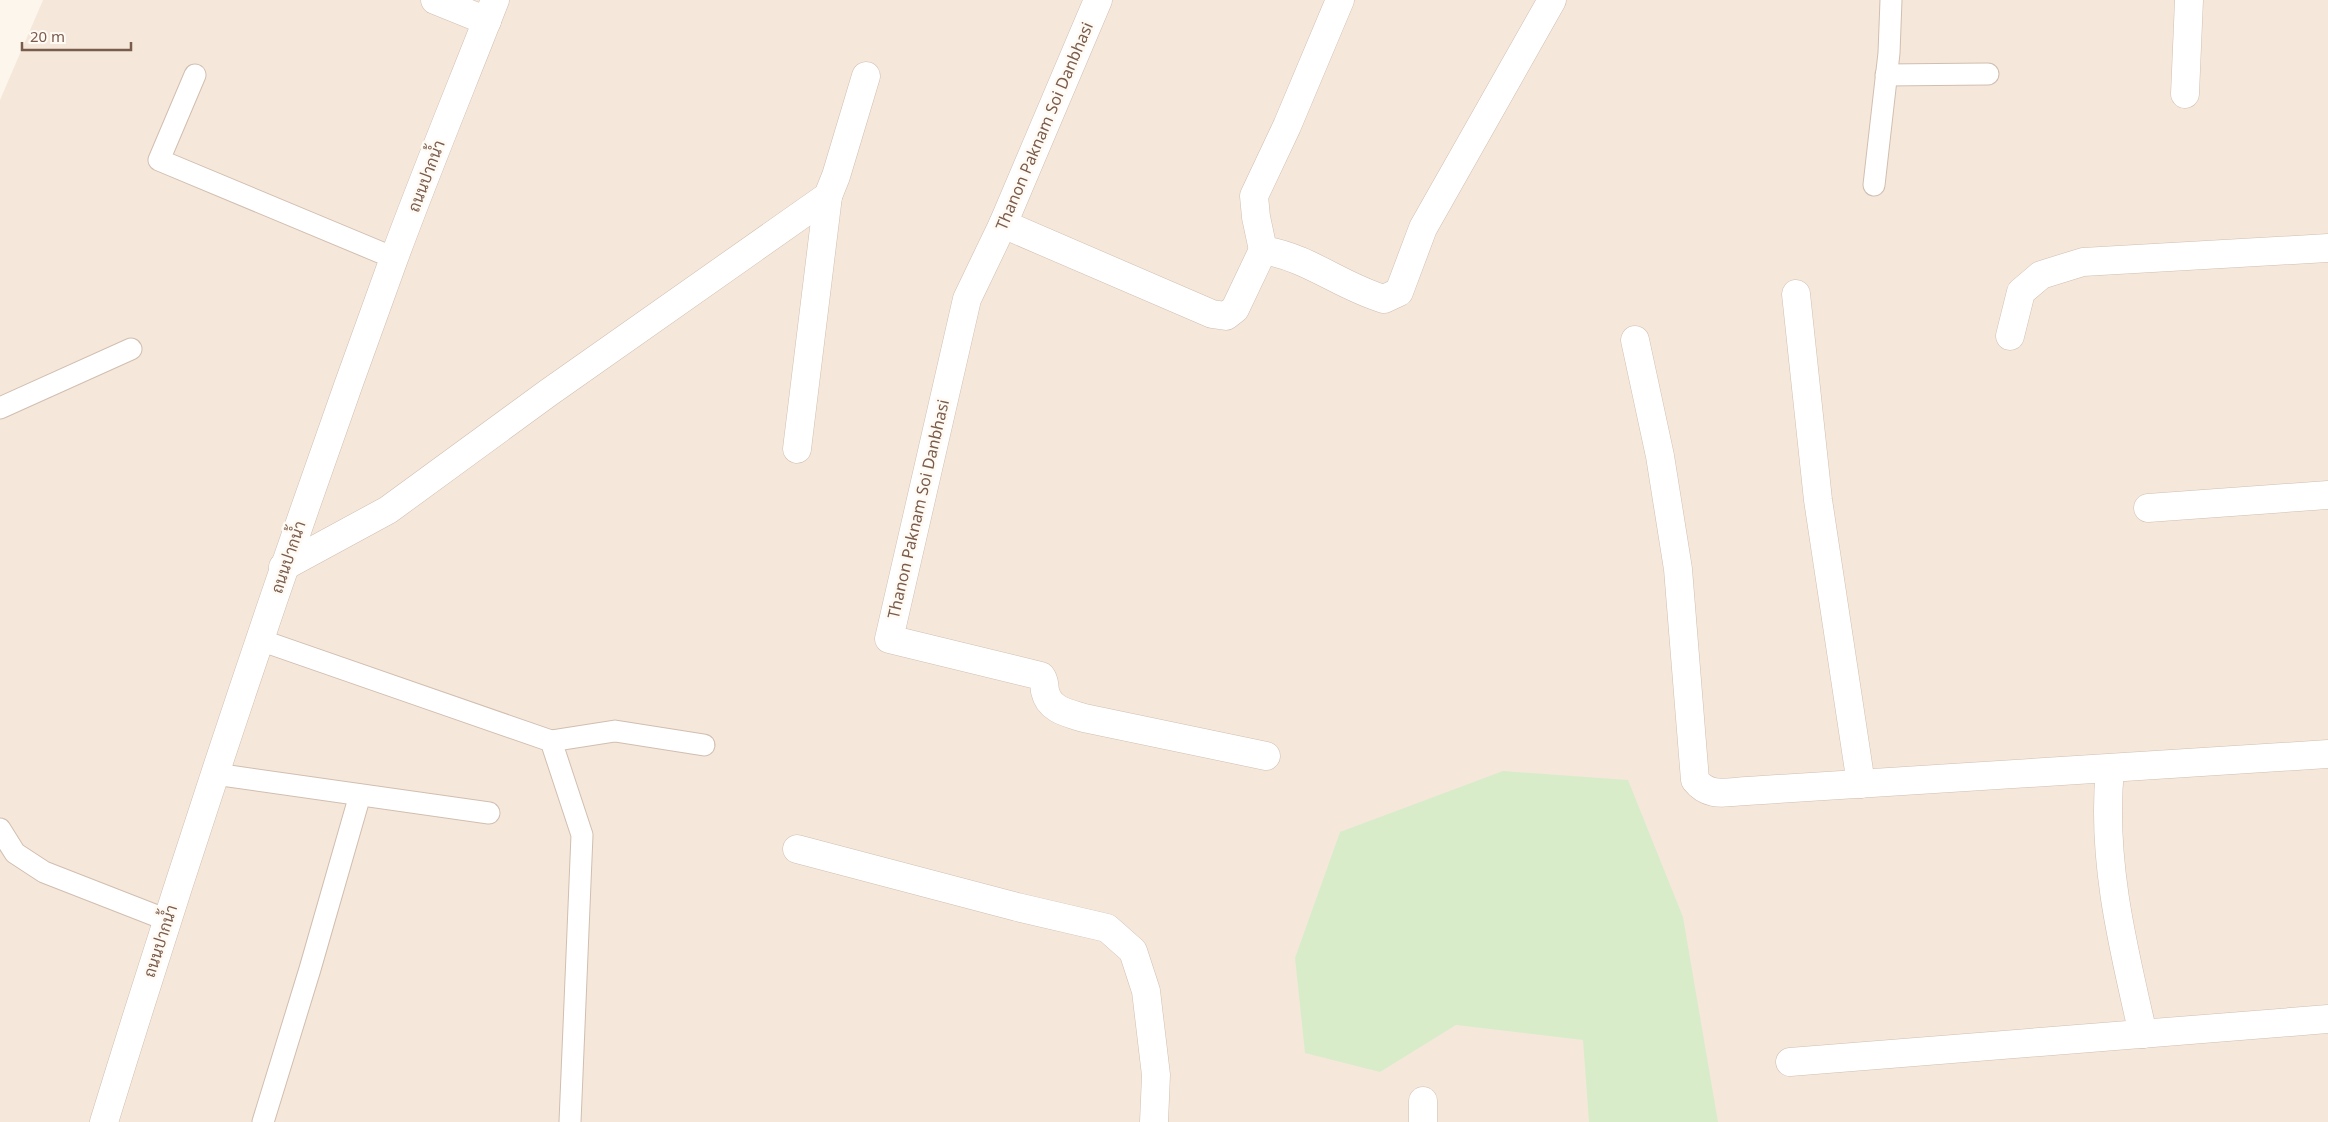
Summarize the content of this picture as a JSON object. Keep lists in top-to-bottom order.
{
  "streets": {
    "street": ["Thanon Paknam Soi Danbhasi", "ถนนปากน้ำ"]
  },
  "scale_bar": "20 m"
}
